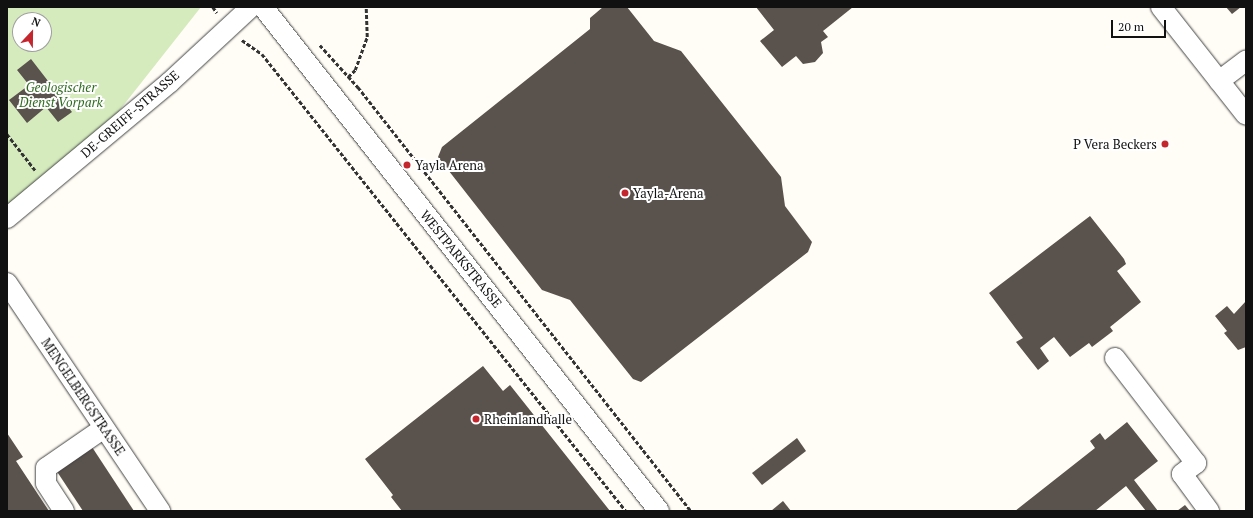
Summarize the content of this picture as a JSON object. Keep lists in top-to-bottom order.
{
  "streets": {
    "street": ["DE-GREIFF-STRASSE", "WESTPARKSTRASSE", "MENGELBERGSTRASSE"]
  },
  "parks": ["Geologischer Dienst Vorpark"],
  "places": [
    "P Vera Beckers",
    "Yayla Arena",
    "Yayla-Arena",
    "Rheinlandhalle"
  ],
  "scale_bar": "20 m",
  "north": "top"
}
